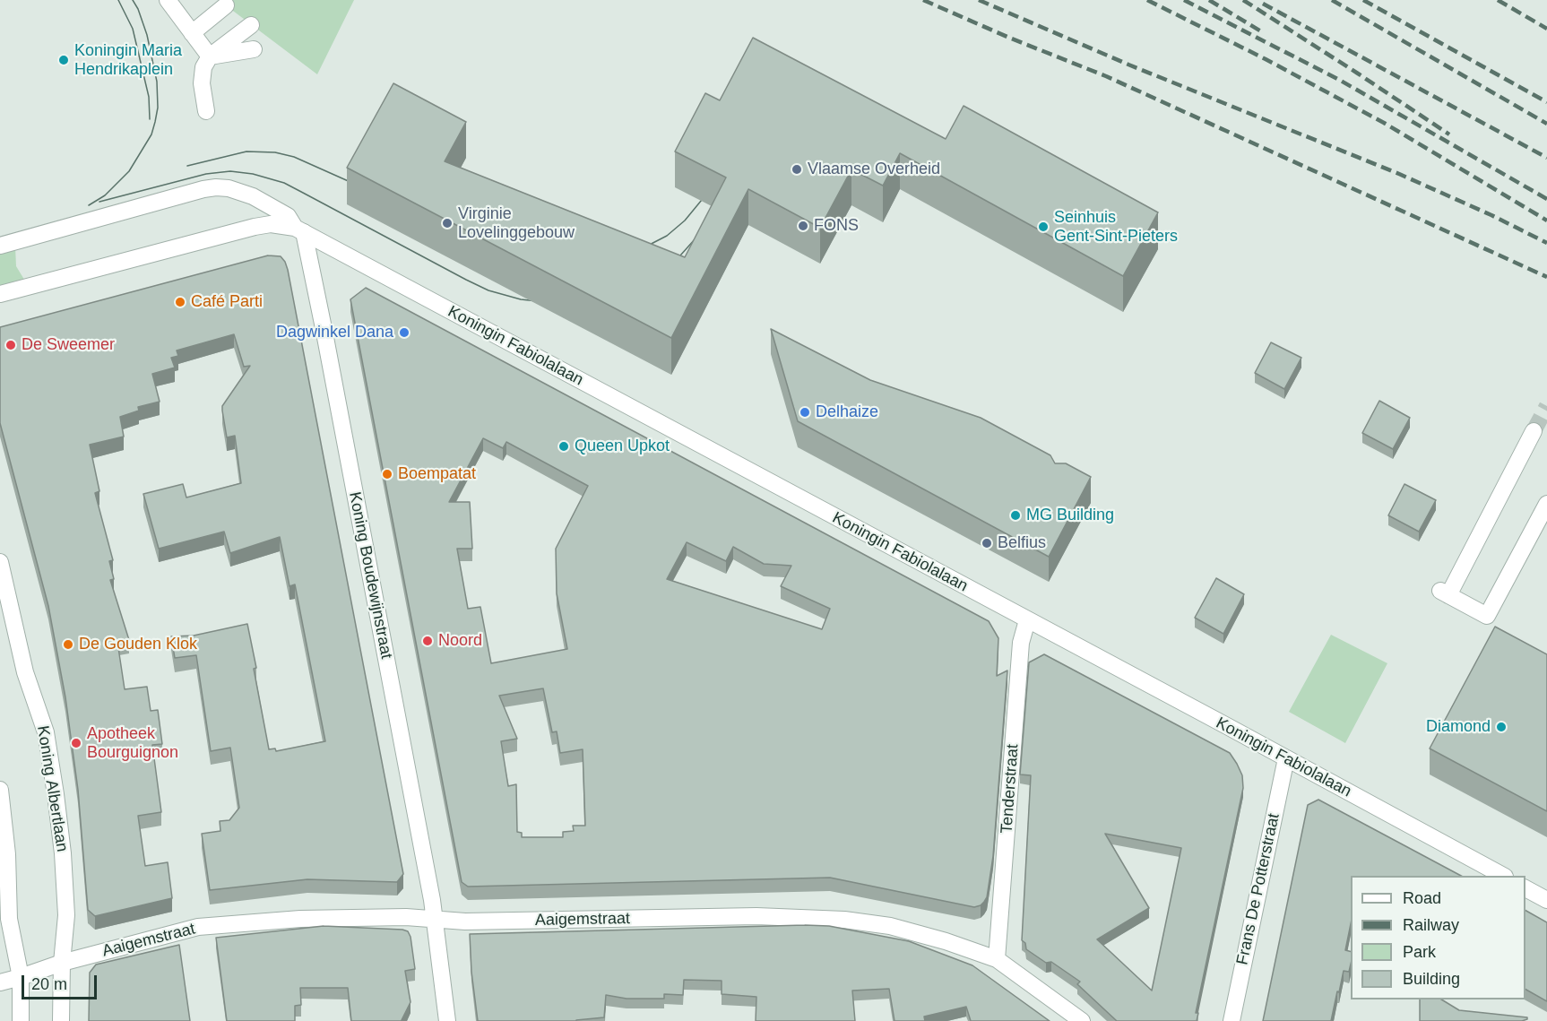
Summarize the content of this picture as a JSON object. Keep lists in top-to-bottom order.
{
  "streets": {
    "street": [
      "Koningin Fabiolalaan",
      "Koning Boudewijnstraat",
      "Koning Albertlaan",
      "Tenderstraat",
      "Frans De Potterstraat",
      "Aaigemstraat"
    ]
  },
  "crossings": [
    ["Koningin Fabiolalaan", "Koning Boudewijnstraat"],
    ["Koningin Fabiolalaan", "Tenderstraat"],
    ["Koningin Fabiolalaan", "Frans De Potterstraat"],
    ["Koning Boudewijnstraat", "Aaigemstraat"],
    ["Koning Albertlaan", "Aaigemstraat"],
    ["Tenderstraat", "Aaigemstraat"]
  ],
  "places": [
    "Koningin Maria Hendrikaplein",
    "Vlaamse Overheid",
    "Virginie Lovelinggebouw",
    "FONS",
    "Seinhuis Gent-Sint-Pieters",
    "Café Parti",
    "Dagwinkel Dana",
    "De Sweemer",
    "Delhaize",
    "Queen Upkot",
    "Boempatat",
    "MG Building",
    "Belfius",
    "Noord",
    "De Gouden Klok",
    "Diamond",
    "Apotheek Bourguignon"
  ],
  "legend": [
    "Road",
    "Railway",
    "Park",
    "Building"
  ],
  "scale_bar": "20 m"
}
